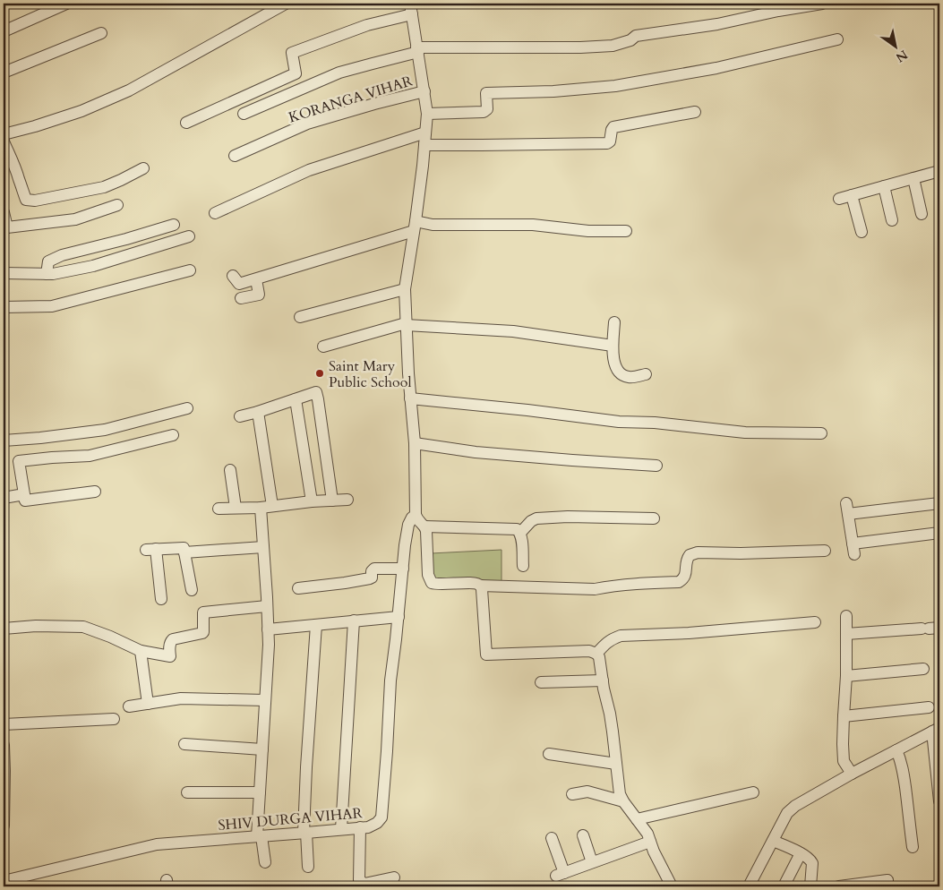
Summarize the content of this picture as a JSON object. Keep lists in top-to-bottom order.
{
  "streets": {
    "street": ["KORANGA VIHAR", "SHIV DURGA VIHAR"]
  },
  "places": ["Saint Mary Public School"],
  "north": "bottom right"
}
